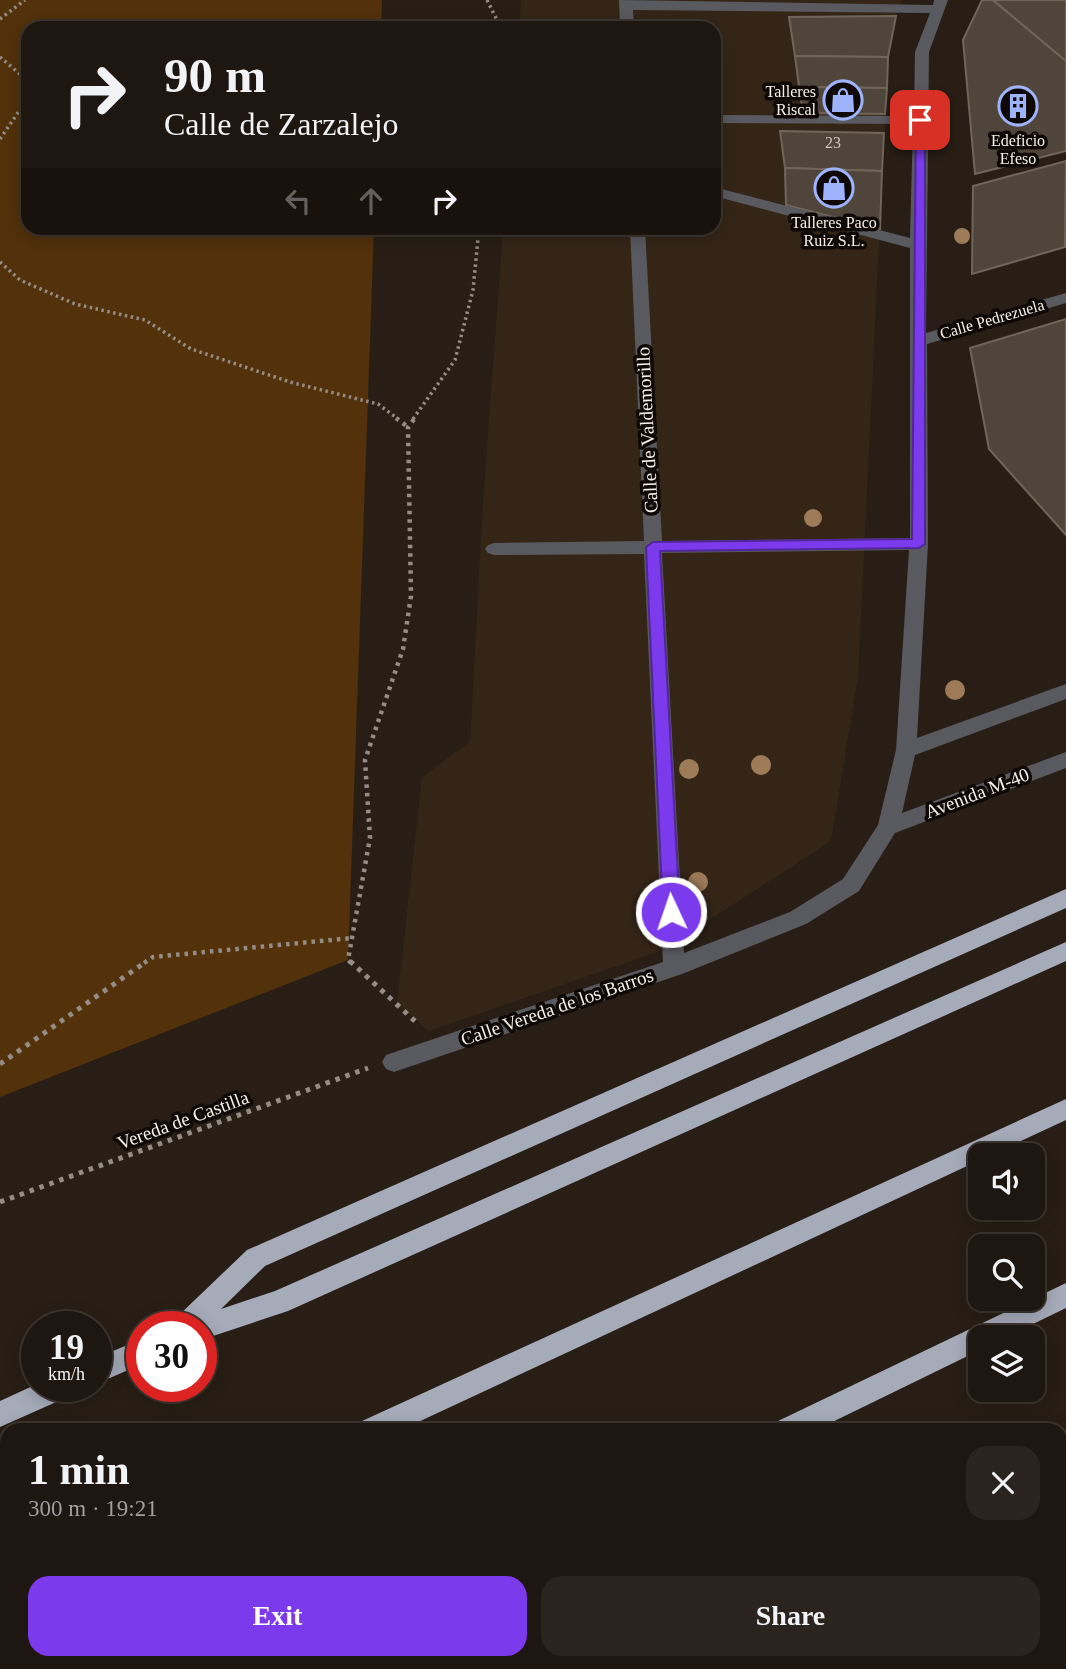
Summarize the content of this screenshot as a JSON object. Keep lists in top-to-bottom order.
{
  "streets": {
    "street": [
      "Calle Pedrezuela",
      "Calle de Valdemorillo",
      "Avenida M-40",
      "Calle Vereda de los Barros"
    ],
    "path": ["Vereda de Castilla"]
  },
  "crossings": [
    ["Calle Pedrezuela", "Calle Vereda de los Barros"],
    ["Calle de Valdemorillo", "Calle Vereda de los Barros"],
    ["Avenida M-40", "Calle Vereda de los Barros"],
    ["Calle Vereda de los Barros", "Vereda de Castilla"]
  ],
  "places": {
    "shop": ["Talleres Riscal", "Talleres Paco Ruiz S.L."],
    "building": ["Edeficio Efeso"]
  },
  "house_numbers": ["23"],
  "page": {
    "turn": ["90 m", "Calle de Zarzalejo"],
    "speed": "19 km/h",
    "limit": "30",
    "heading": ["1 min", "300 m · 19:21"],
    "buttons": ["Exit", "Share"]
  }
}
